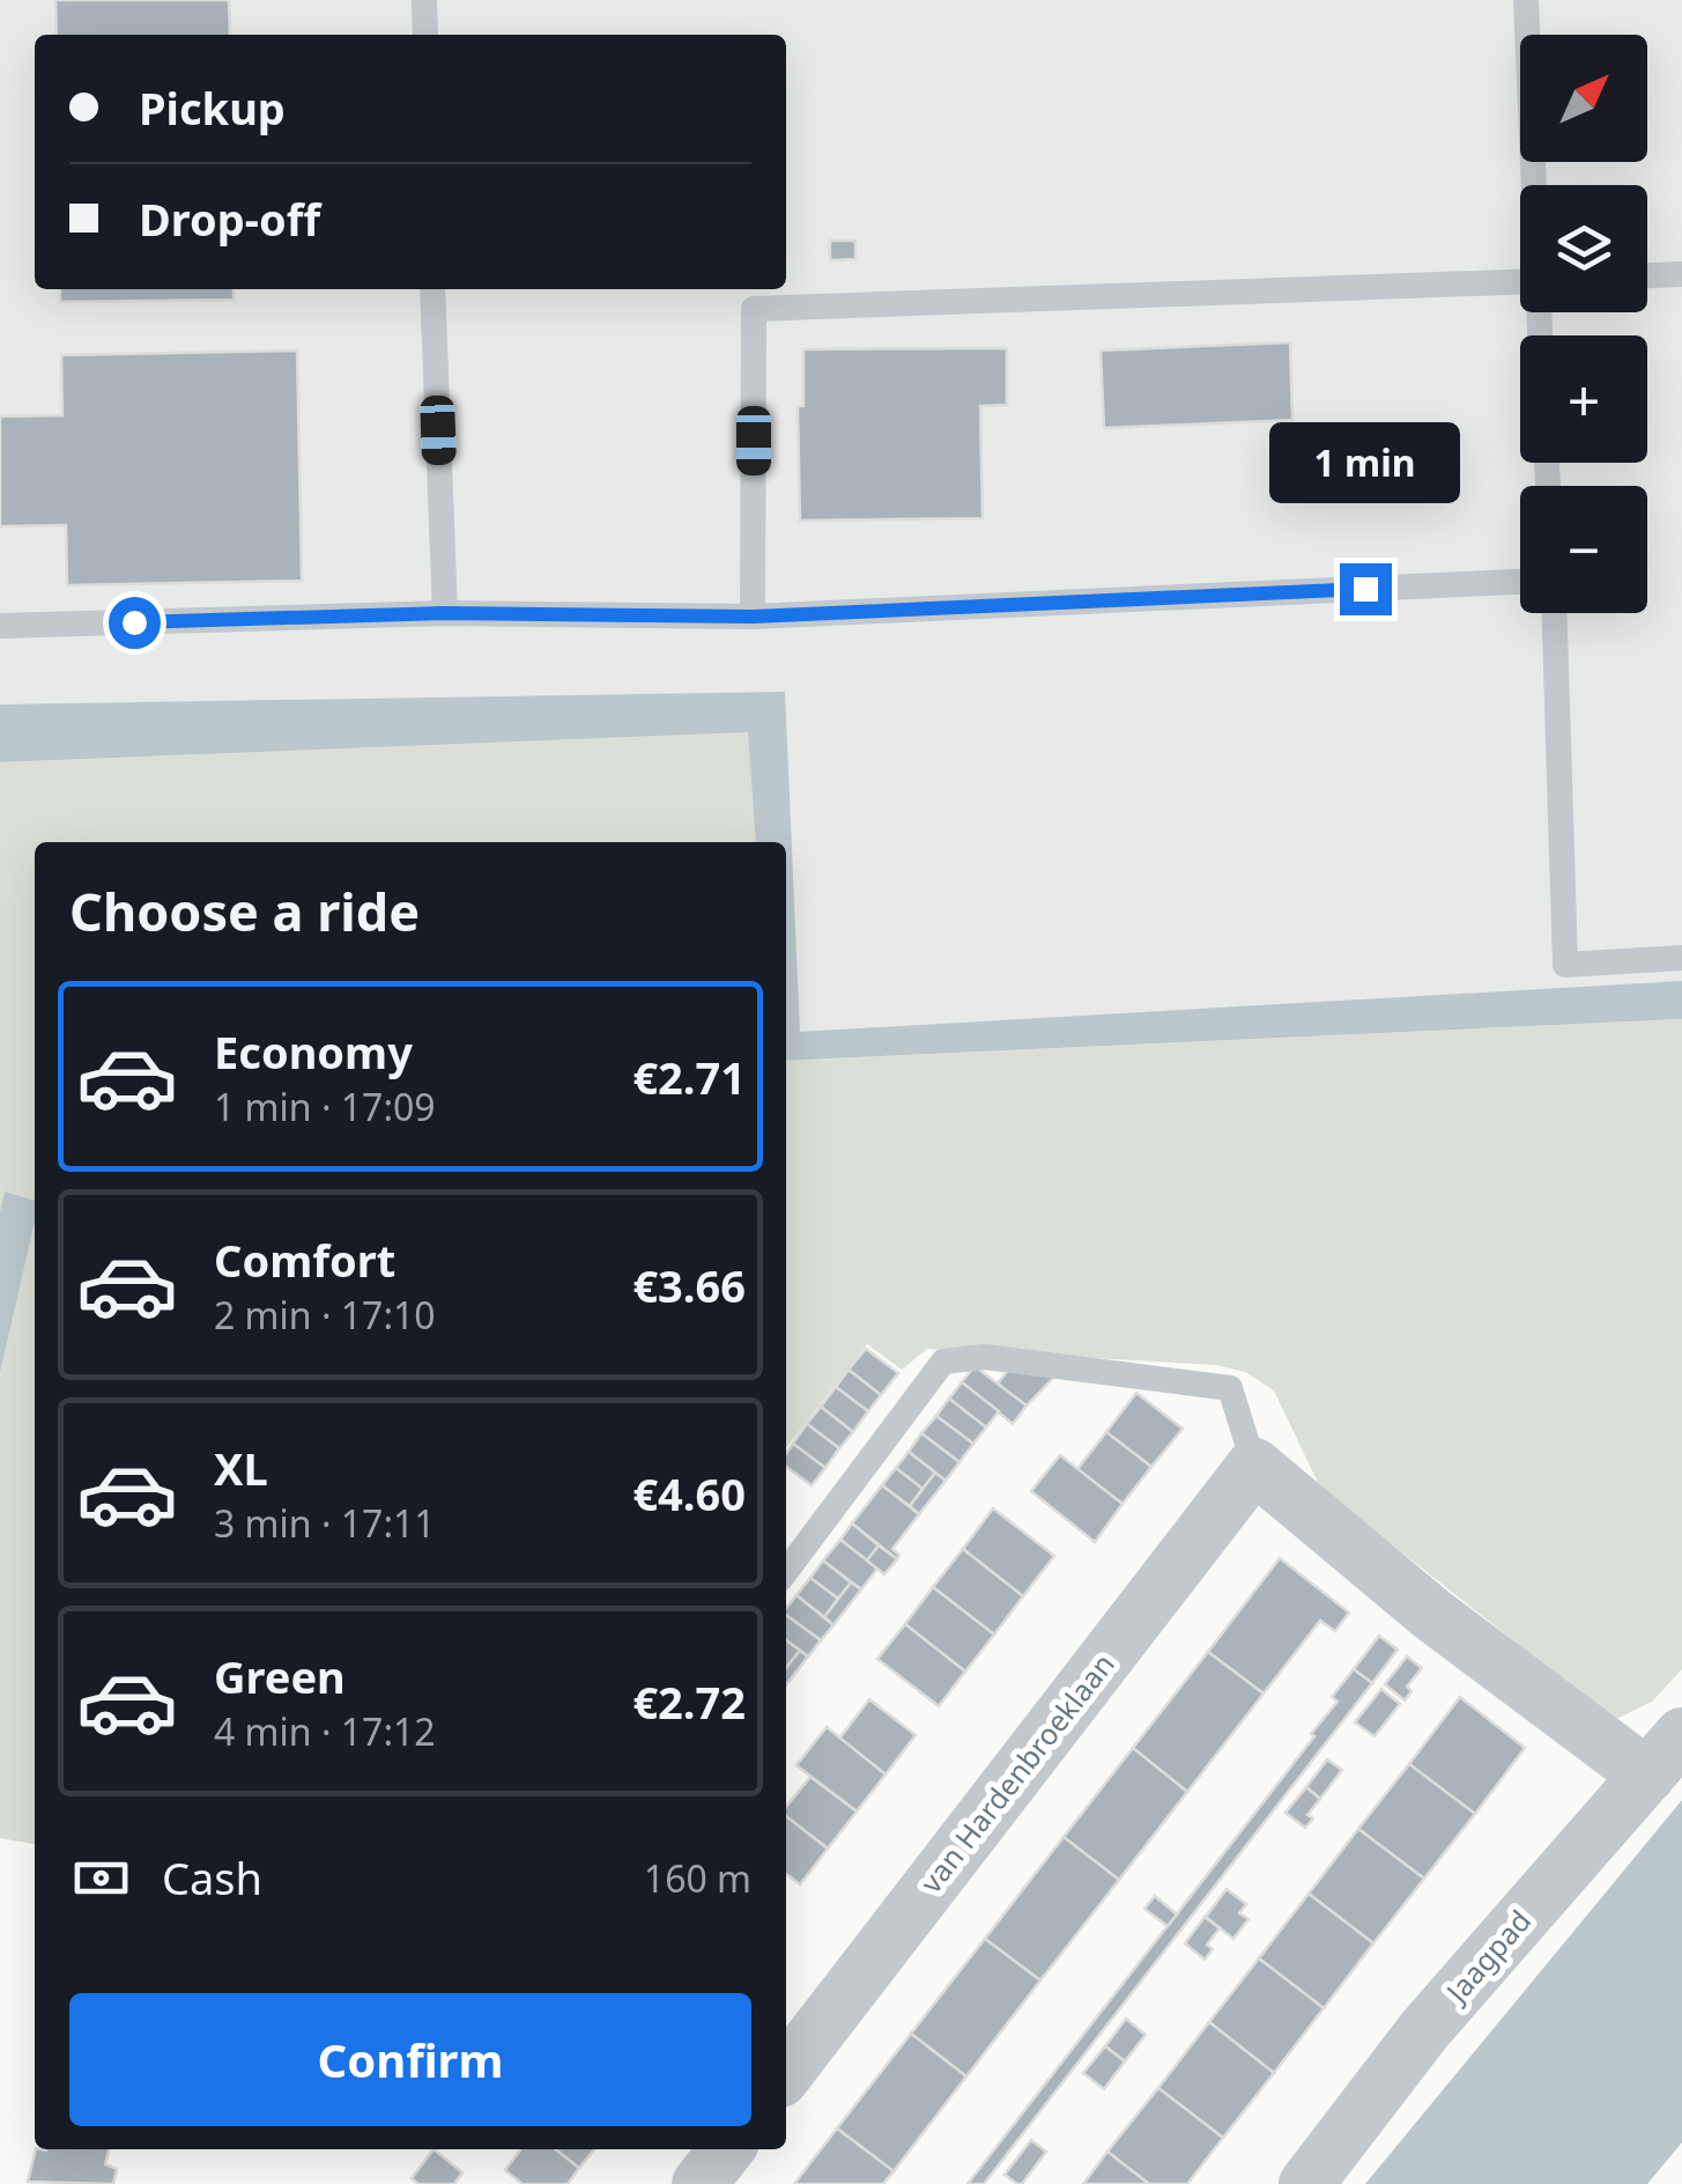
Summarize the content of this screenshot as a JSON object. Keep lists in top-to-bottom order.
{
  "streets": {
    "street": ["van Hardenbroeklaan", "Jaagpad"]
  },
  "north": "top right",
  "page": {
    "map_buttons": ["+", "−"],
    "banner": ["Pickup", "Drop-off"],
    "bubble": "1 min",
    "heading": "Choose a ride",
    "list": [
      {
        "name": "Economy",
        "note": "1 min · 17:09",
        "value": "€2.71"
      },
      {
        "name": "Comfort",
        "note": "2 min · 17:10",
        "value": "€3.66"
      },
      {
        "name": "XL",
        "note": "3 min · 17:11",
        "value": "€4.60"
      },
      {
        "name": "Green",
        "note": "4 min · 17:12",
        "value": "€2.72"
      }
    ],
    "pay": ["Cash", "160 m"],
    "buttons": "Confirm"
  }
}
